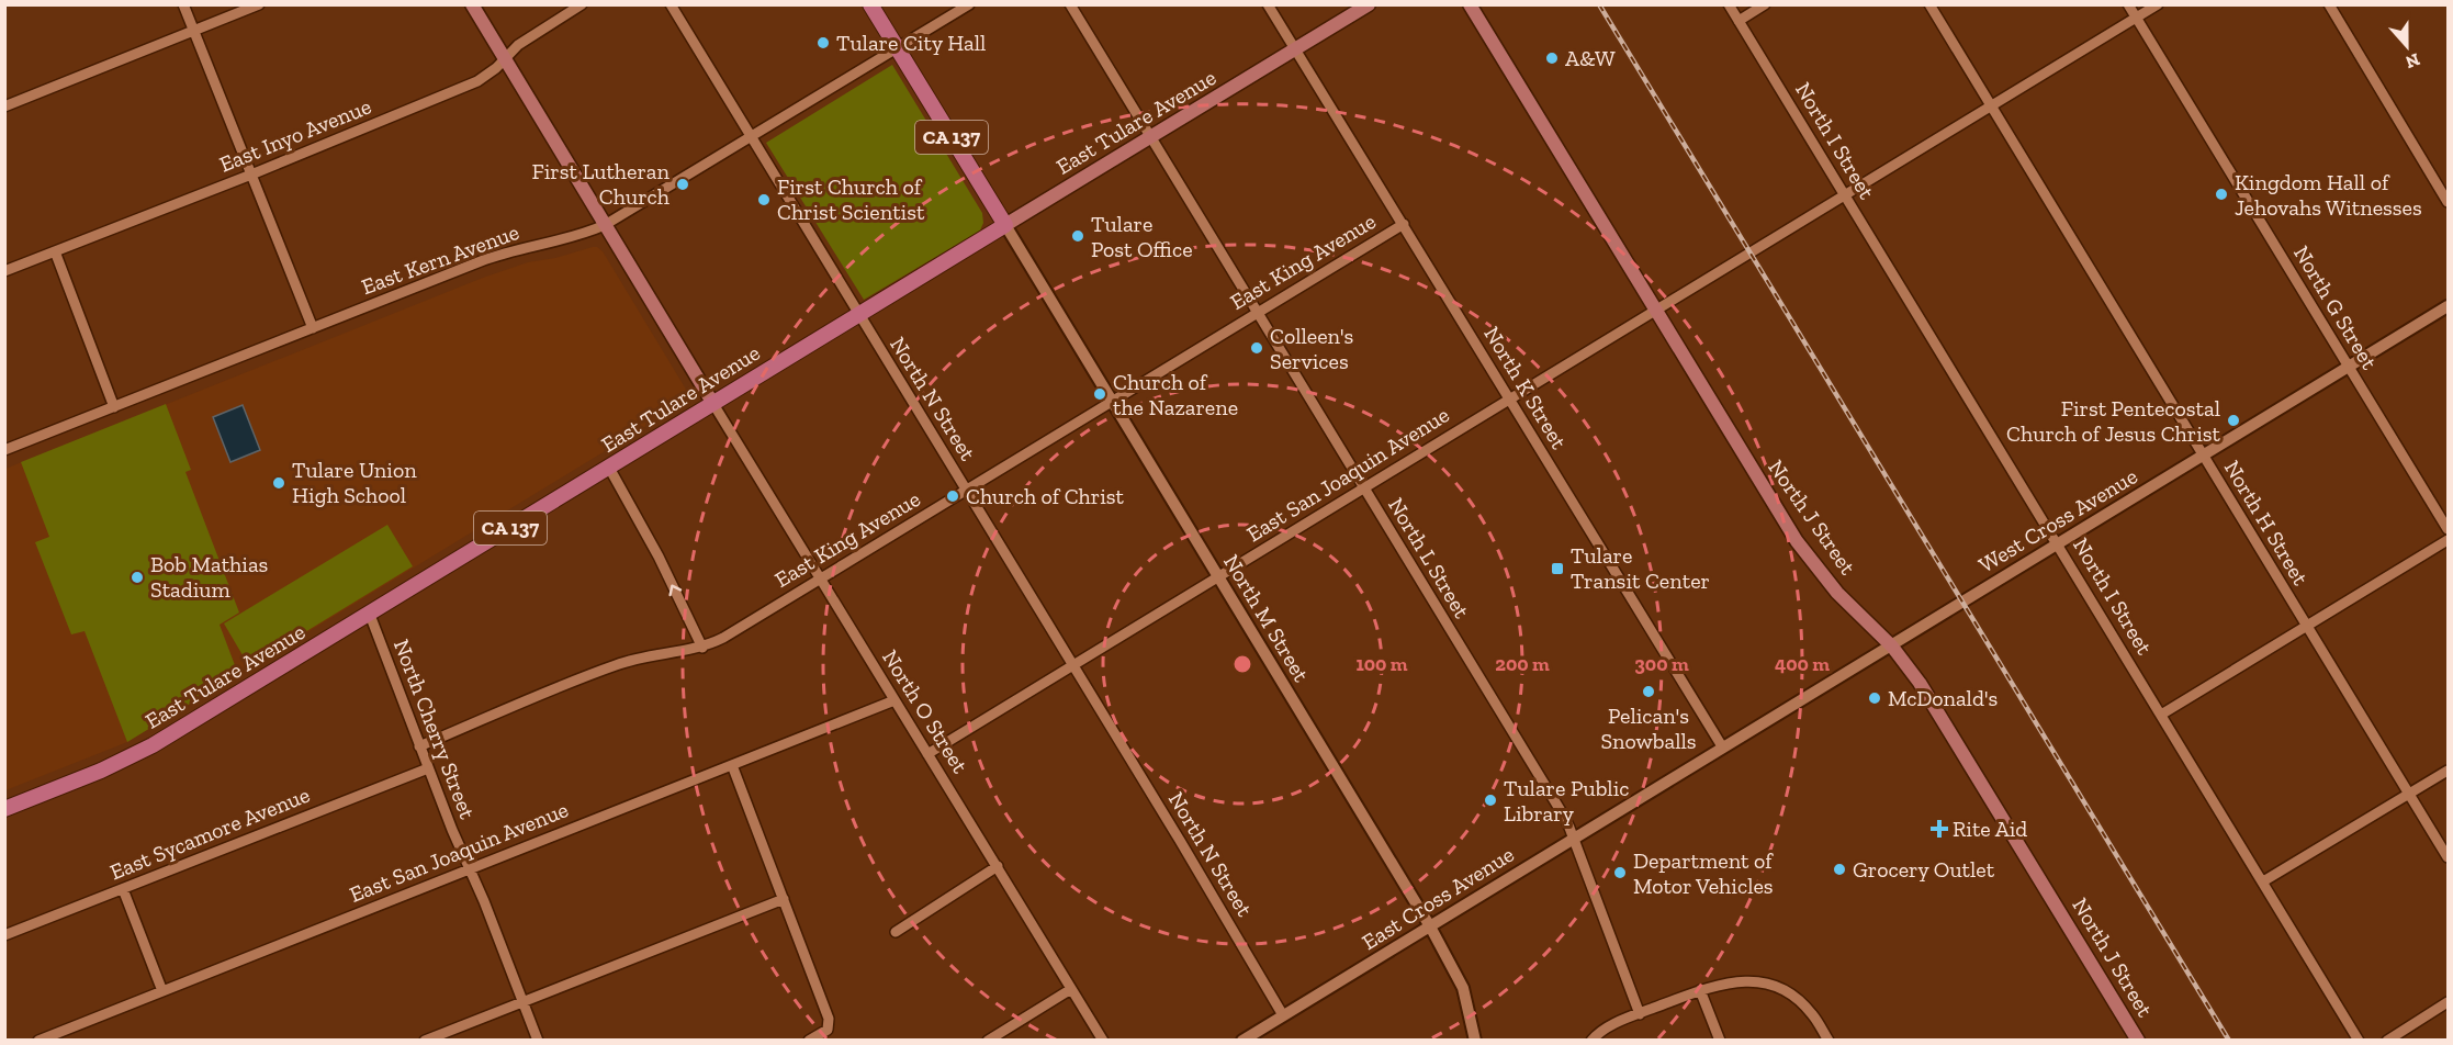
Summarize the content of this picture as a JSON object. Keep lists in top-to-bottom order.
{
  "streets": {
    "main road": ["East Tulare Avenue", "CA 137", "North J Street"],
    "street": [
      "East Inyo Avenue",
      "North I Street",
      "East Kern Avenue",
      "East King Avenue",
      "North G Street",
      "North K Street",
      "North N Street",
      "East San Joaquin Avenue",
      "West Cross Avenue",
      "North H Street",
      "North L Street",
      "North M Street",
      "North O Street",
      "North Cherry Street",
      "East Sycamore Avenue",
      "East Cross Avenue"
    ]
  },
  "crossings": [
    ["East Tulare Avenue", "CA 137"],
    ["East Tulare Avenue", "North K Street"],
    ["East Tulare Avenue", "North N Street"],
    ["East Tulare Avenue", "North L Street"],
    ["East Tulare Avenue", "North M Street"],
    ["East Tulare Avenue", "North O Street"],
    ["East Tulare Avenue", "North Cherry Street"],
    ["CA 137", "East Kern Avenue"],
    ["CA 137", "North M Street"],
    ["North I Street", "East San Joaquin Avenue"],
    ["North I Street", "West Cross Avenue"],
    ["East Kern Avenue", "North N Street"],
    ["East King Avenue", "North K Street"],
    ["East King Avenue", "North N Street"],
    ["East King Avenue", "North L Street"],
    ["East King Avenue", "North M Street"],
    ["East King Avenue", "North O Street"],
    ["East King Avenue", "North Cherry Street"],
    ["North G Street", "East San Joaquin Avenue"],
    ["North G Street", "West Cross Avenue"],
    ["North K Street", "East San Joaquin Avenue"],
    ["North K Street", "East Cross Avenue"],
    ["North N Street", "East San Joaquin Avenue"],
    ["North N Street", "East Cross Avenue"],
    ["East San Joaquin Avenue", "North J Street"],
    ["East San Joaquin Avenue", "North H Street"],
    ["East San Joaquin Avenue", "North L Street"],
    ["East San Joaquin Avenue", "North M Street"],
    ["East San Joaquin Avenue", "North O Street"],
    ["East San Joaquin Avenue", "North Cherry Street"],
    ["North J Street", "West Cross Avenue"],
    ["North J Street", "East Cross Avenue"],
    ["West Cross Avenue", "North H Street"],
    ["West Cross Avenue", "East Cross Avenue"],
    ["North L Street", "East Cross Avenue"],
    ["North M Street", "East Cross Avenue"],
    ["North Cherry Street", "East Sycamore Avenue"]
  ],
  "places": {
    "other": [
      "Tulare City Hall",
      "A&W",
      "First Lutheran Church",
      "Kingdom Hall of Jehovahs Witnesses",
      "First Church of Christ Scientist",
      "Tulare Post Office",
      "Colleen's Services",
      "Church of the Nazarene",
      "First Pentecostal Church of Jesus Christ",
      "Tulare Union High School",
      "Church of Christ",
      "Bob Mathias Stadium",
      "Pelican's Snowballs",
      "McDonald's",
      "Tulare Public Library",
      "Grocery Outlet",
      "Department of Motor Vehicles"
    ],
    "transit": ["Tulare Transit Center"],
    "health": ["Rite Aid"]
  },
  "north": "bottom",
  "rings": [
    "100 m",
    "200 m",
    "300 m",
    "400 m"
  ]
}
